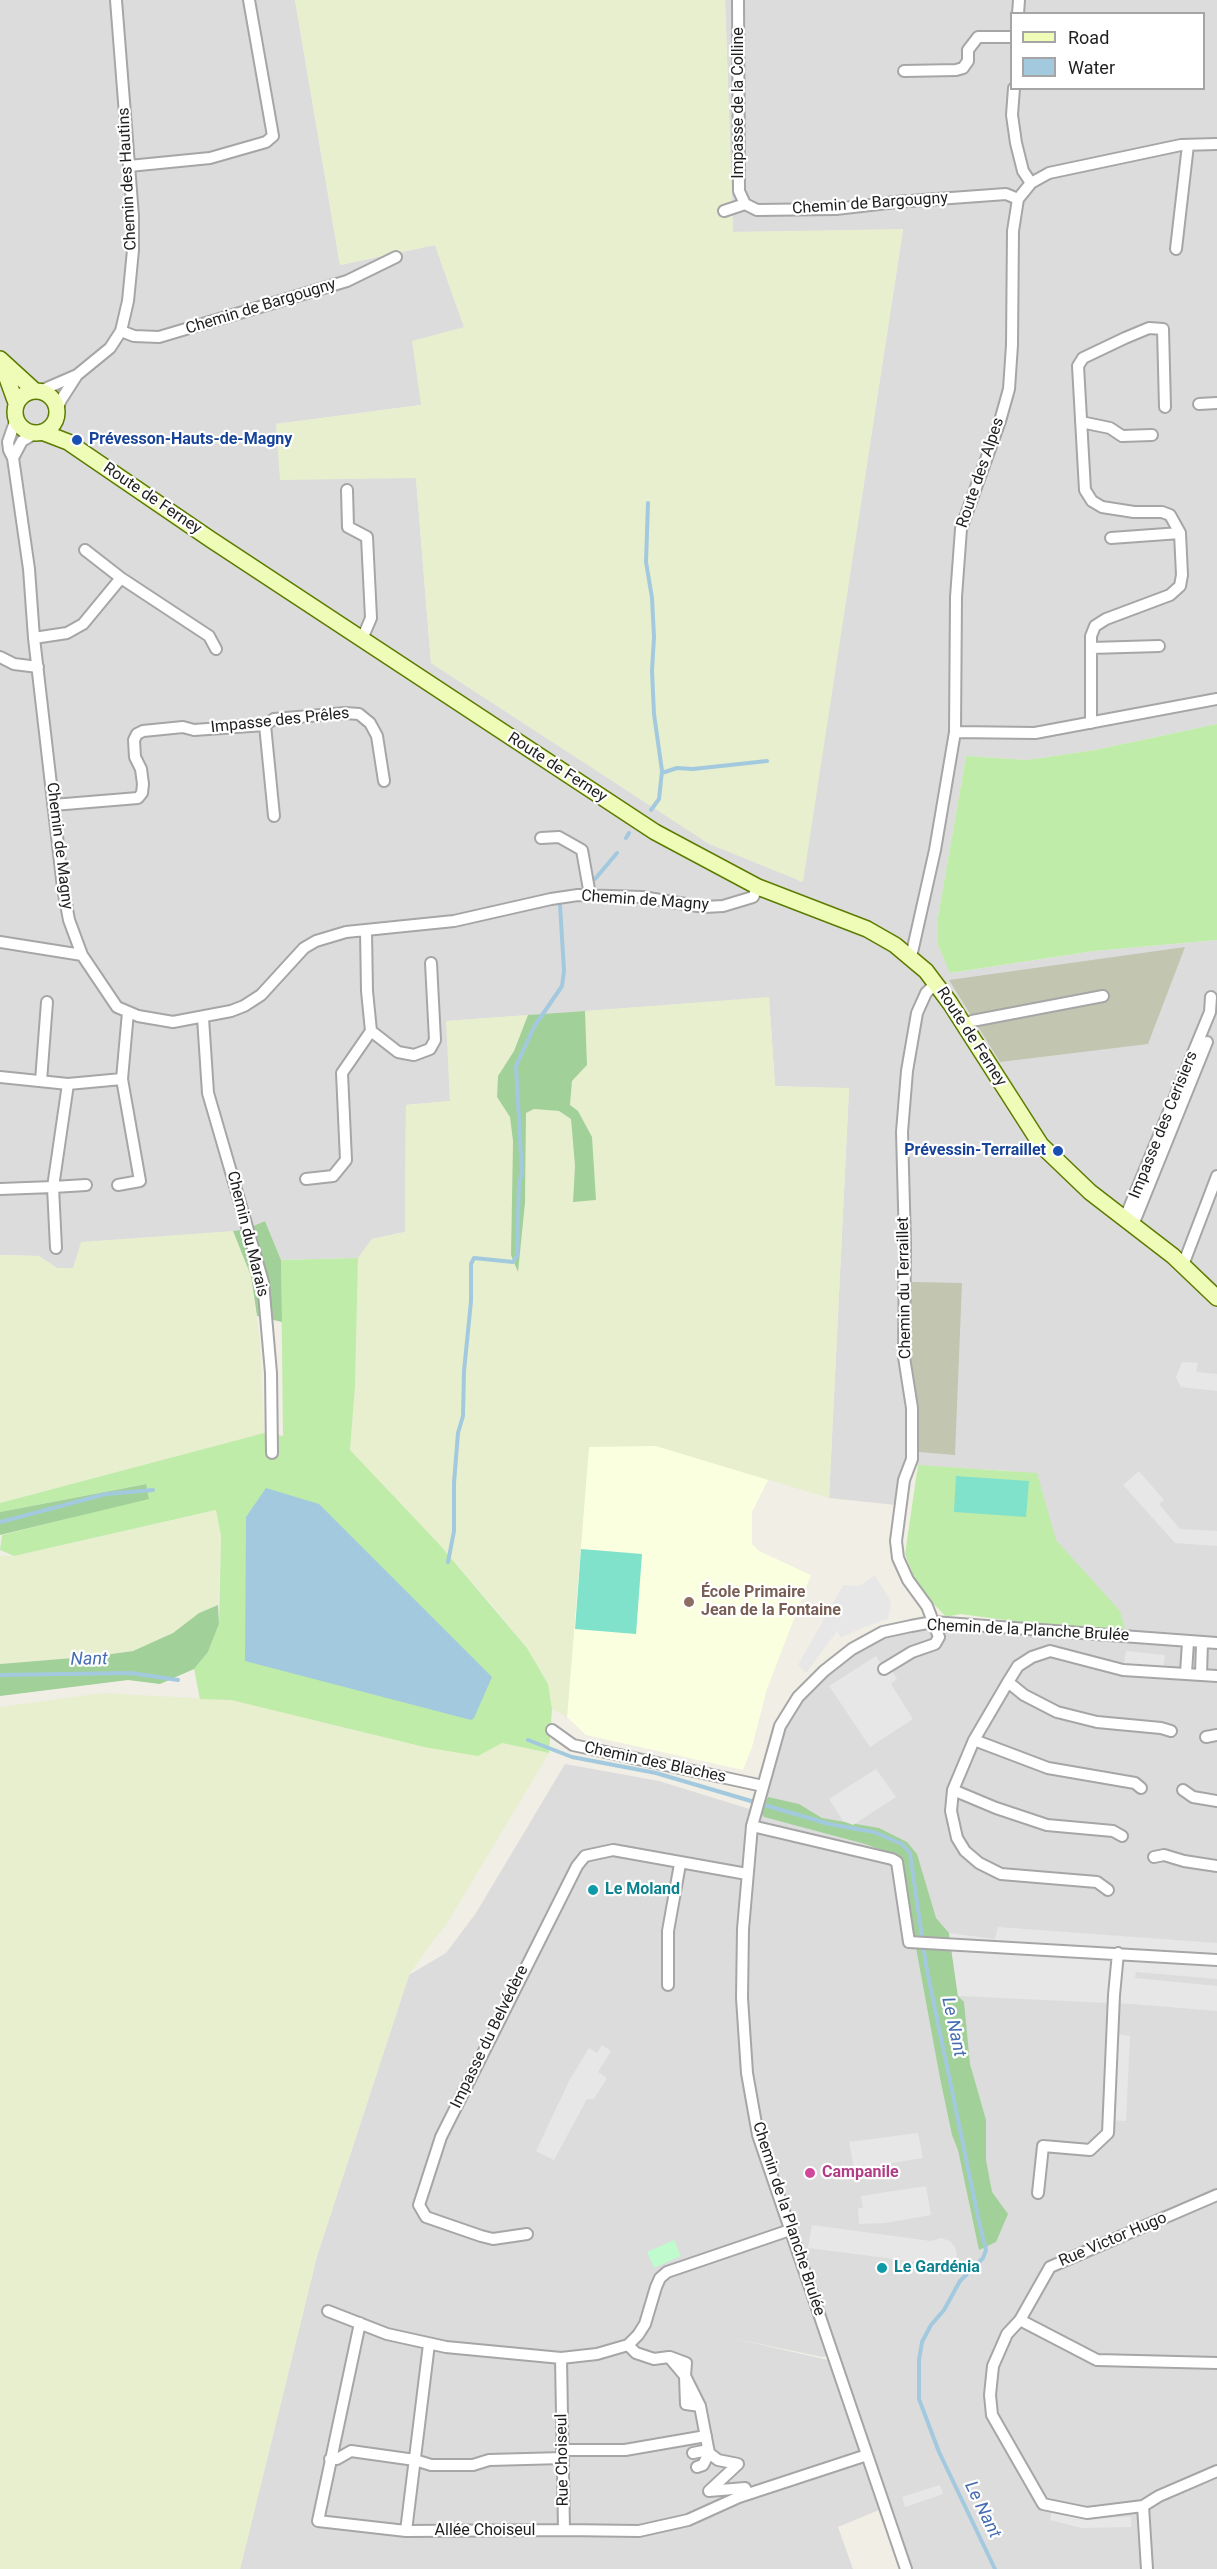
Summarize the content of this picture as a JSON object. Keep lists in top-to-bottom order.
{
  "streets": {
    "main road": ["Route de Ferney"],
    "street": [
      "Impasse de la Colline",
      "Chemin des Hautins",
      "Chemin de Bargougny",
      "Route des Alpes",
      "Impasse des Prêles",
      "Chemin de Magny",
      "Impasse des Cerisiers",
      "Chemin du Marais",
      "Chemin du Terraillet",
      "Chemin de la Planche Brulée",
      "Chemin des Blaches",
      "Impasse du Belvédère",
      "Rue Victor Hugo",
      "Rue Choiseul",
      "Allée Choiseul"
    ]
  },
  "crossings": [
    ["Impasse de la Colline", "Chemin de Bargougny"],
    ["Chemin des Hautins", "Chemin de Bargougny"],
    ["Chemin des Hautins", "Route de Ferney"],
    ["Chemin des Hautins", "Chemin de Magny"],
    ["Chemin de Bargougny", "Route des Alpes"],
    ["Route des Alpes", "Route de Ferney"],
    ["Route de Ferney", "Chemin de Magny"],
    ["Route de Ferney", "Impasse des Cerisiers"],
    ["Route de Ferney", "Chemin du Terraillet"],
    ["Impasse des Prêles", "Chemin de Magny"],
    ["Chemin de Magny", "Chemin du Marais"],
    ["Chemin du Terraillet", "Chemin de la Planche Brulée"],
    ["Chemin de la Planche Brulée", "Chemin des Blaches"],
    ["Chemin de la Planche Brulée", "Impasse du Belvédère"],
    ["Chemin de la Planche Brulée", "Rue Choiseul"],
    ["Rue Choiseul", "Allée Choiseul"]
  ],
  "water": ["Nant", "Le Nant"],
  "places": [
    "Prévesson-Hauts-de-Magny",
    "Prévessin-Terraillet",
    "École Primaire Jean de la Fontaine",
    "Le Moland",
    "Campanile",
    "Le Gardénia"
  ],
  "legend": ["Road", "Water"]
}
